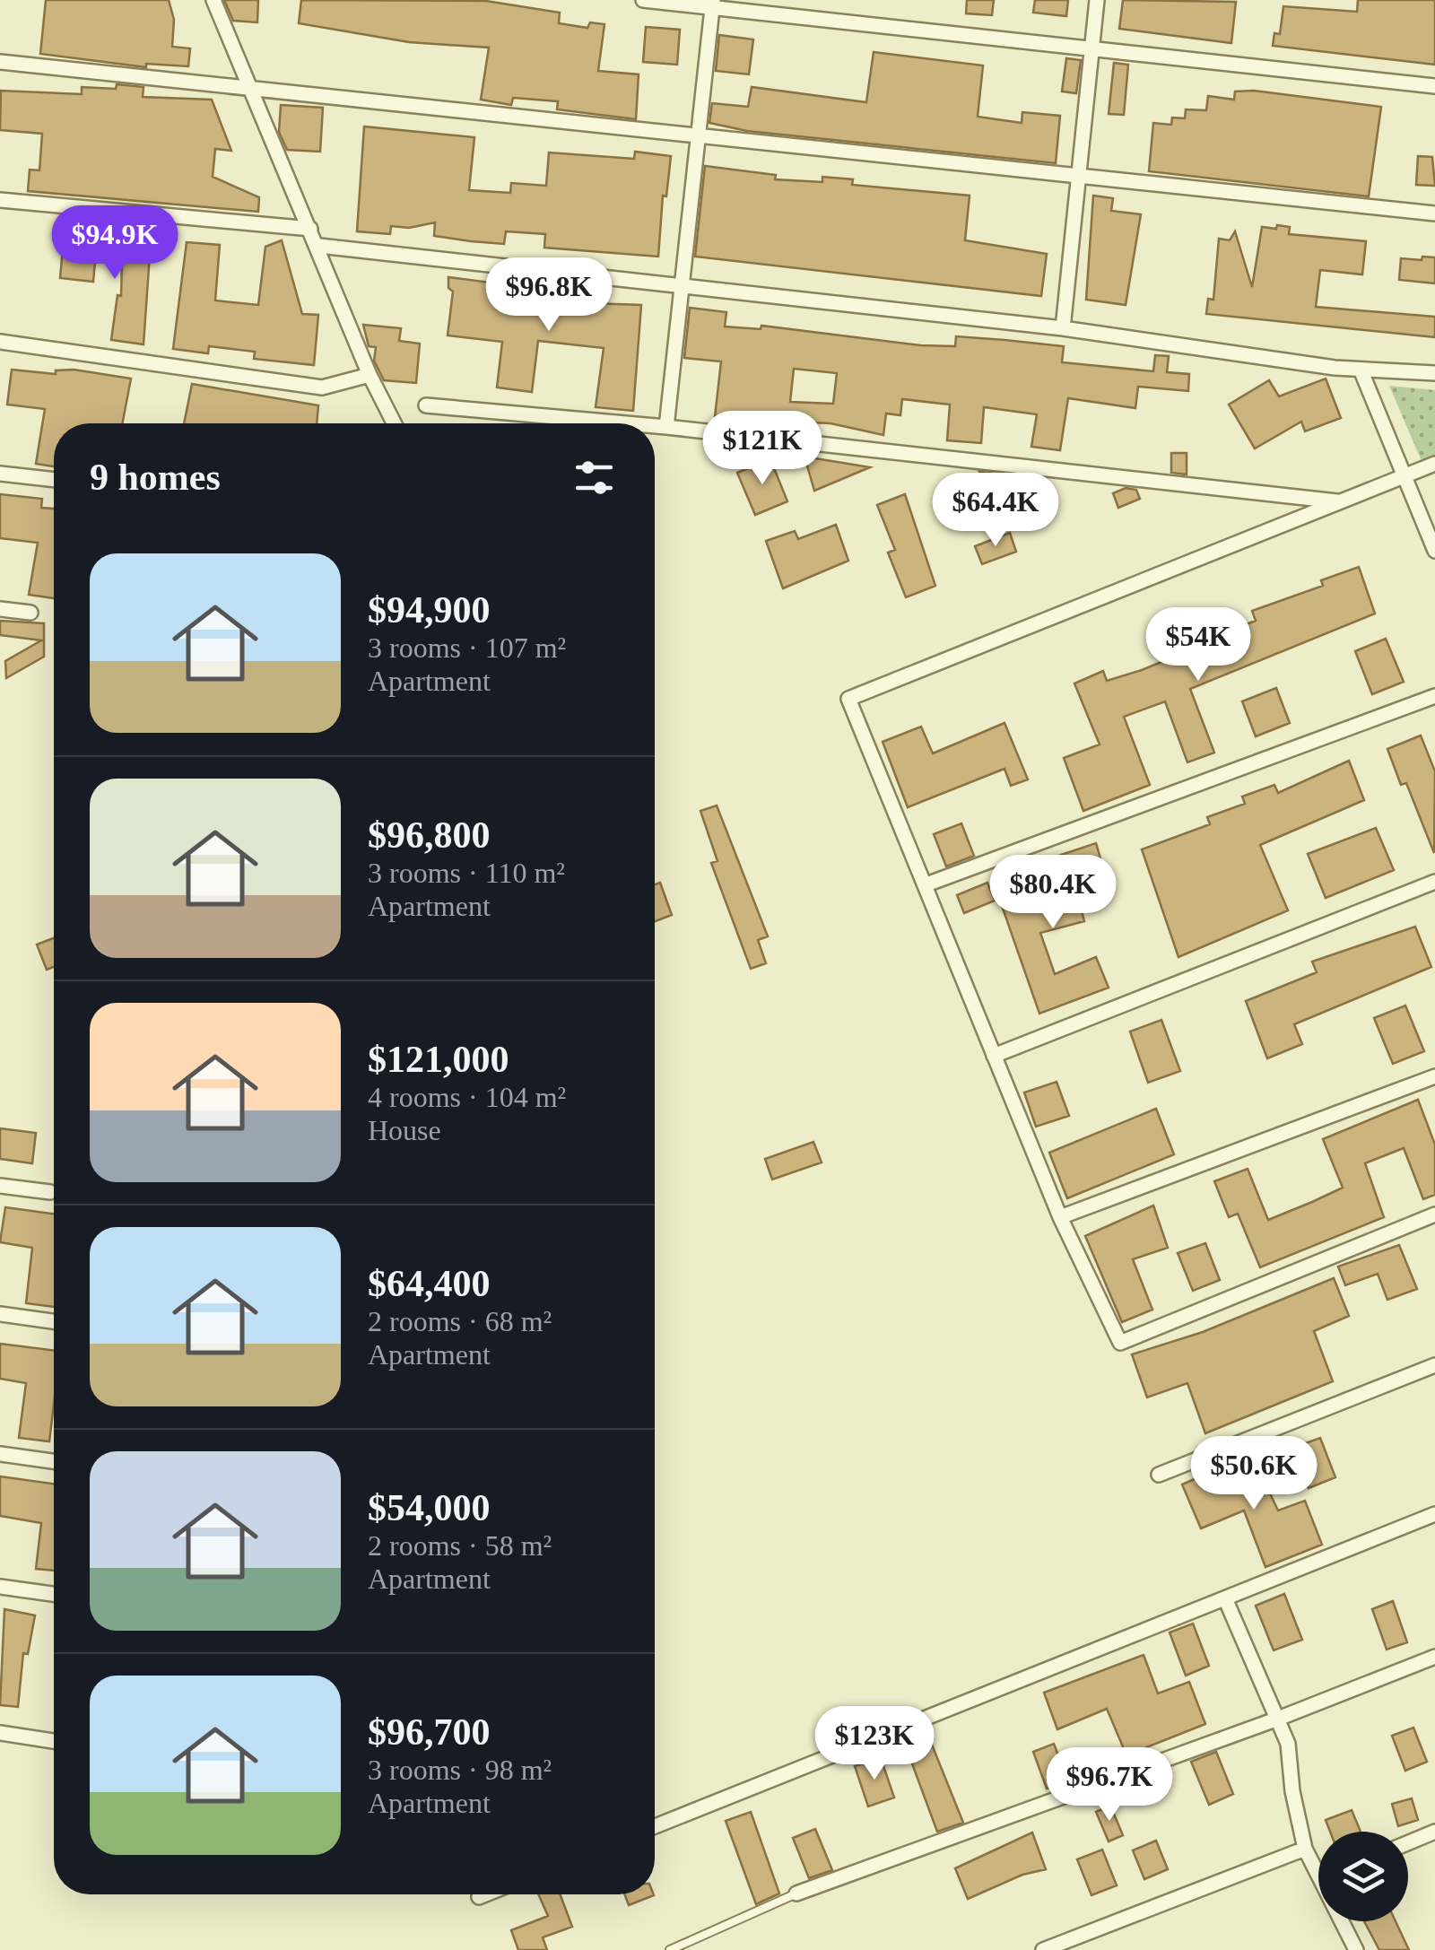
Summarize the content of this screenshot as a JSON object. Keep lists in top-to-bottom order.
{
  "page": {
    "price": [
      "$94.9K",
      "$96.8K",
      "$121K",
      "$64.4K",
      "$54K",
      "$80.4K",
      "$50.6K",
      "$123K",
      "$96.7K"
    ],
    "heading": "9 homes",
    "list": [
      {
        "name": "$94,900",
        "note": "3 rooms · 107 m² · Apartment"
      },
      {
        "name": "$96,800",
        "note": "3 rooms · 110 m² · Apartment"
      },
      {
        "name": "$121,000",
        "note": "4 rooms · 104 m² · House"
      },
      {
        "name": "$64,400",
        "note": "2 rooms · 68 m² · Apartment"
      },
      {
        "name": "$54,000",
        "note": "2 rooms · 58 m² · Apartment"
      },
      {
        "name": "$96,700",
        "note": "3 rooms · 98 m² · Apartment"
      }
    ]
  }
}
